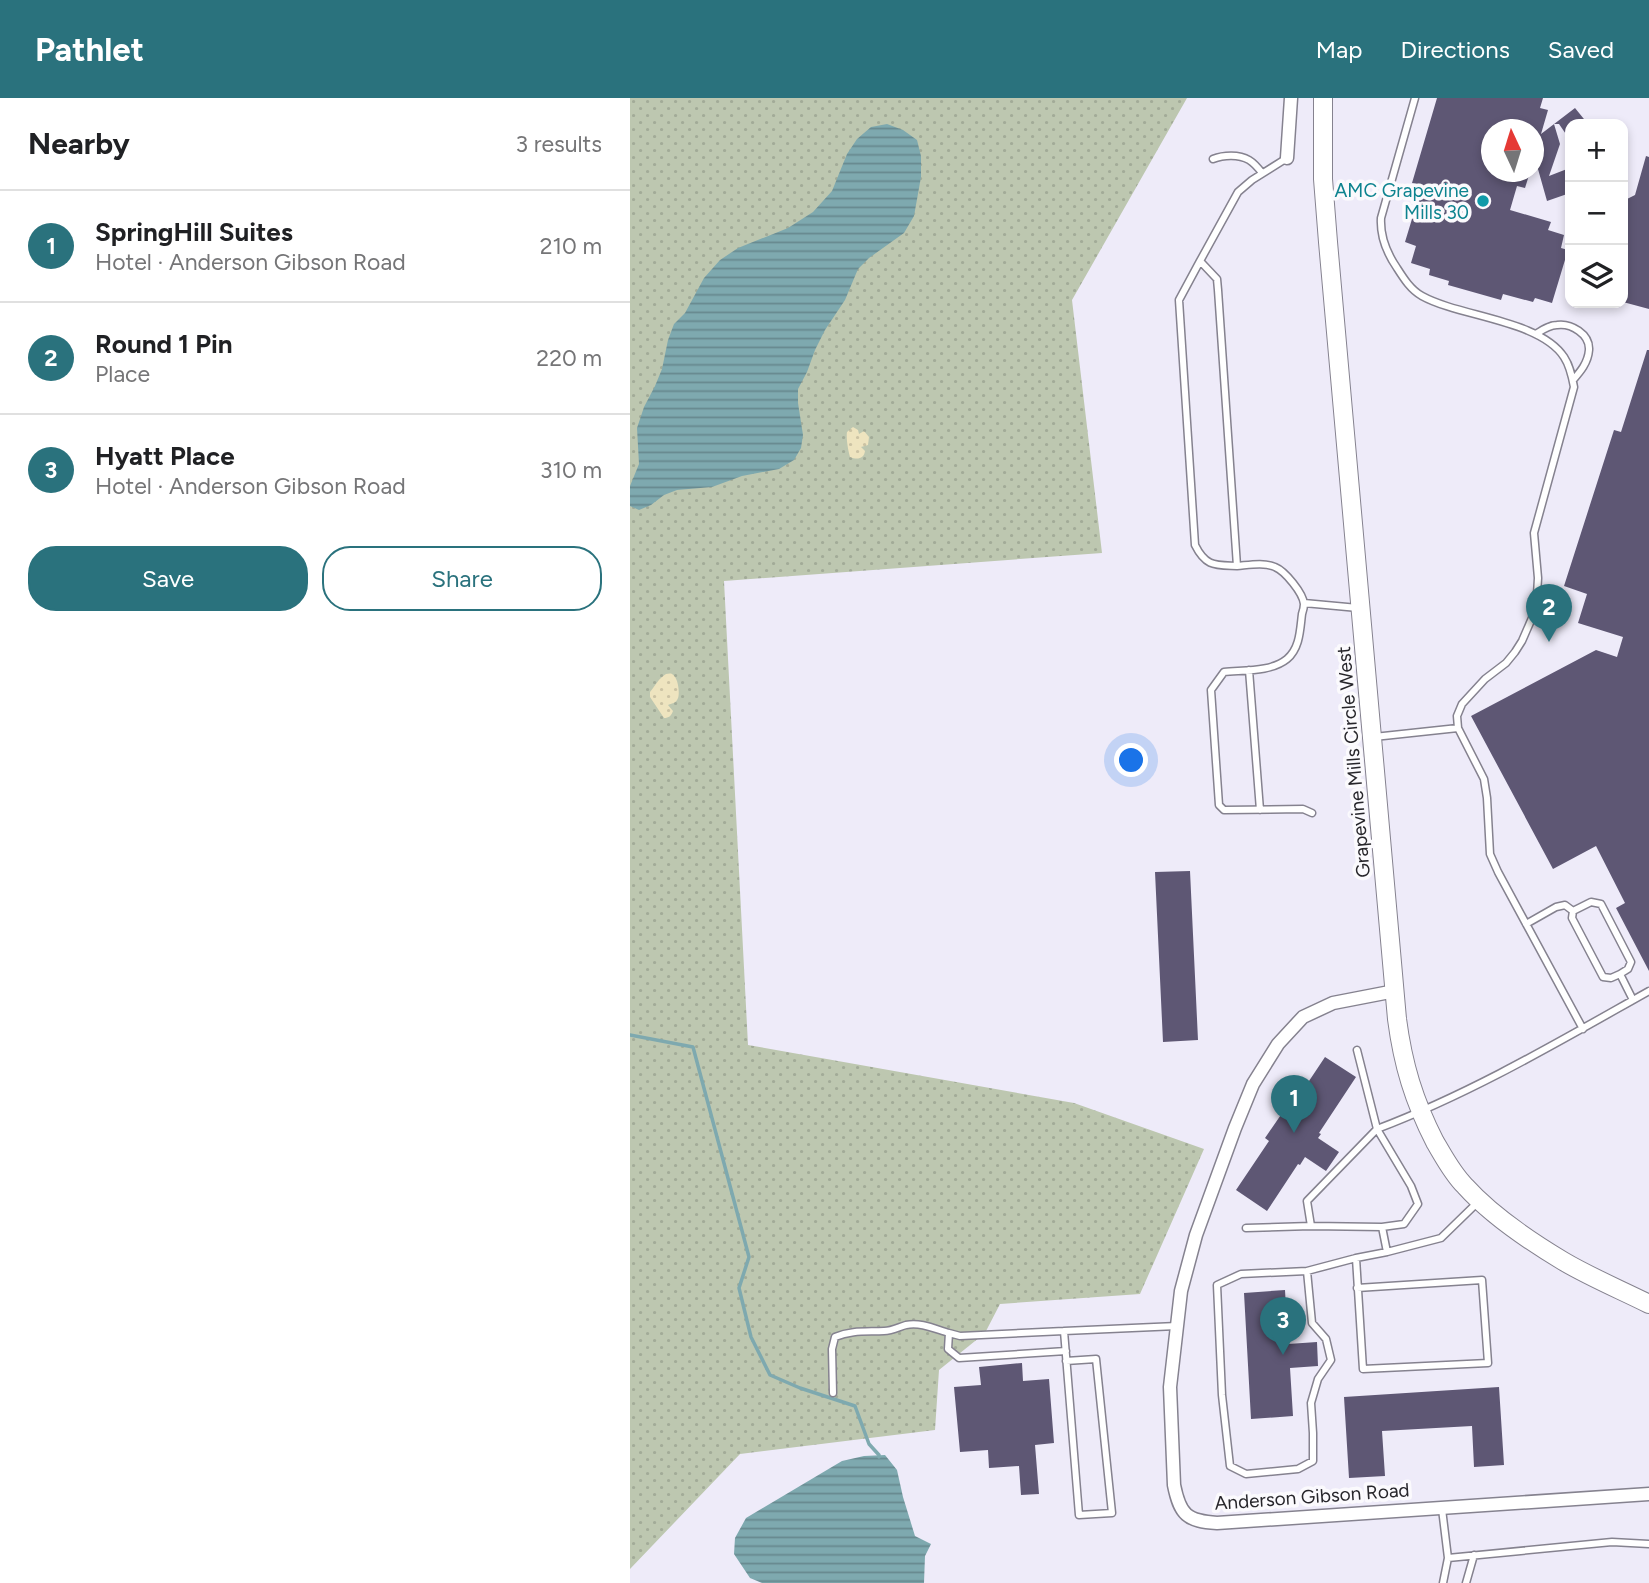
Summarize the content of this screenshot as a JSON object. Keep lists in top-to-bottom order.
{
  "streets": {
    "street": ["Grapevine Mills Circle West", "Anderson Gibson Road"]
  },
  "crossings": [
    ["Grapevine Mills Circle West", "Anderson Gibson Road"]
  ],
  "places": ["AMC Grapevine Mills 30"],
  "north": "top",
  "page": {
    "header": "Pathlet",
    "nav": ["Map", "Directions", "Saved"],
    "heading": ["Nearby", "3 results"],
    "map_buttons": ["+", "−"],
    "list": [
      {
        "mark": "1",
        "name": "SpringHill Suites",
        "note": "Hotel · Anderson Gibson Road",
        "value": "210 m"
      },
      {
        "mark": "2",
        "name": "Round 1 Pin",
        "note": "Place",
        "value": "220 m"
      },
      {
        "mark": "3",
        "name": "Hyatt Place",
        "note": "Hotel · Anderson Gibson Road",
        "value": "310 m"
      }
    ],
    "buttons": ["Save", "Share"],
    "pins": ["2", "1", "3"]
  }
}
